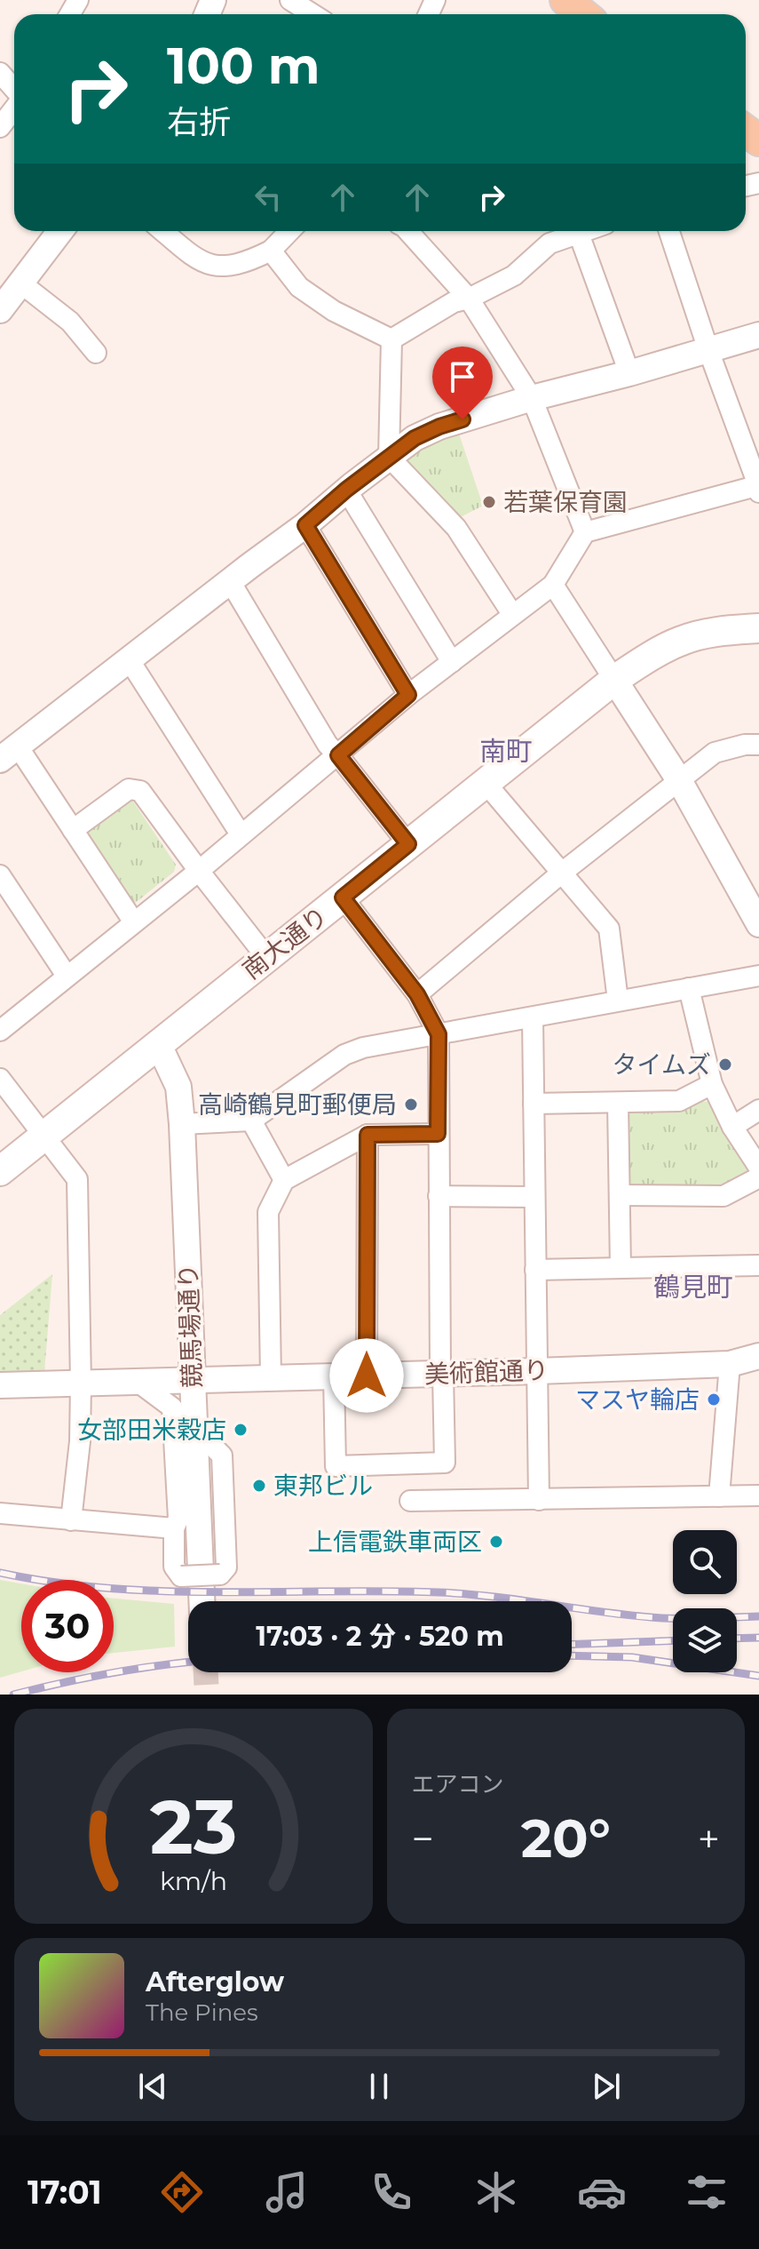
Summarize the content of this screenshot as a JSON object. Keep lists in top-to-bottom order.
{
  "streets": {
    "main road": ["南大通り"],
    "street": ["競馬場通り", "美術館通り"]
  },
  "crossings": [
    ["南大通り", "競馬場通り"],
    ["競馬場通り", "美術館通り"]
  ],
  "districts": ["南町", "鶴見町"],
  "places": [
    "若葉保育園",
    "タイムズ",
    "高崎鶴見町郵便局",
    "マスヤ輪店",
    "女部田米穀店",
    "東邦ビル",
    "上信電鉄車両区"
  ],
  "page": {
    "turn": ["100 m", "右折"],
    "limit": "30",
    "trip": "17:03 · 2 分 · 520 m",
    "tile": "エアコン",
    "heat": ["−", "20°", "+"],
    "song": ["Afterglow", "The Pines"],
    "tabs": "17:01",
    "gauge": ["23", "km/h"]
  }
}
